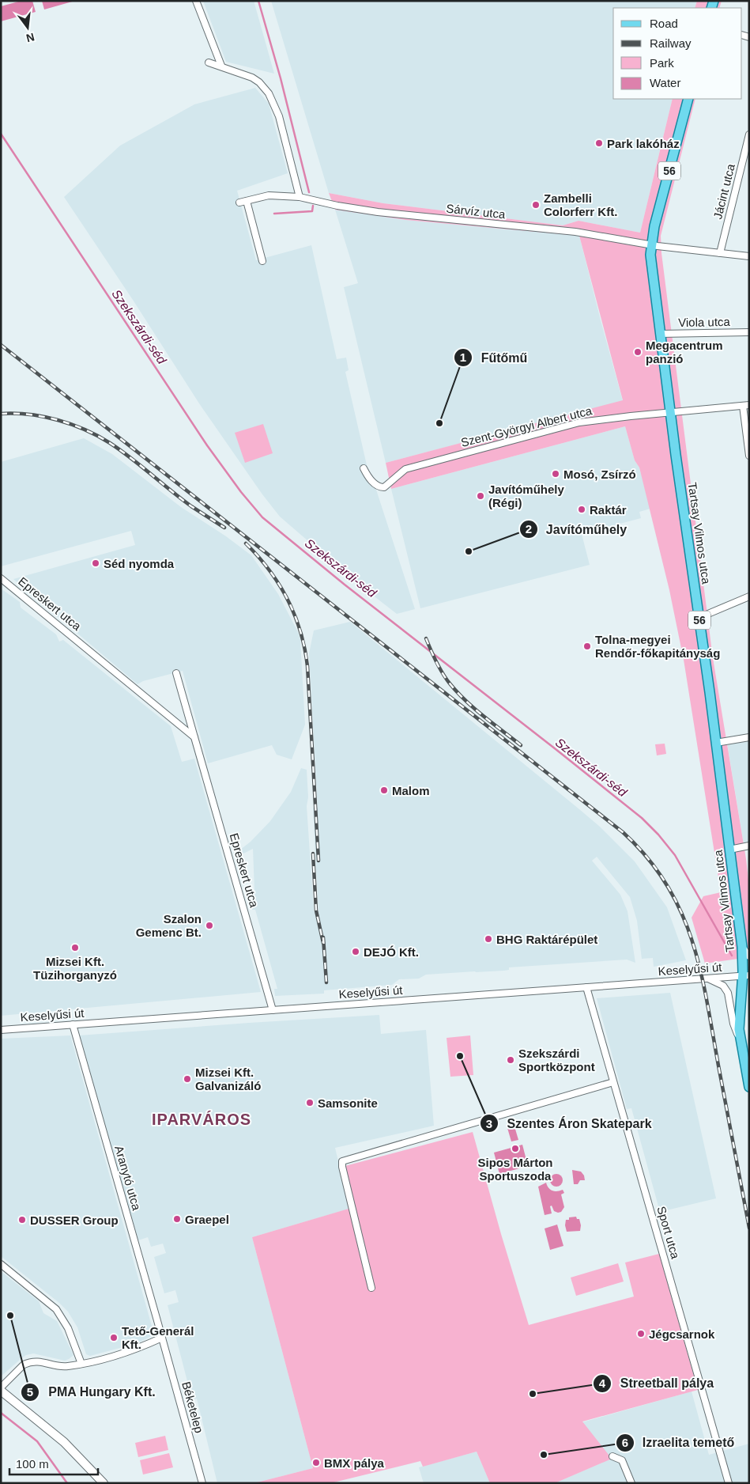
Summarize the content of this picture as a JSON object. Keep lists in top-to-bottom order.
{
  "streets": {
    "main road": ["56", "Tartsay Vilmos utca"],
    "street": [
      "Jácint utca",
      "Sárvíz utca",
      "Viola utca",
      "Szent-Györgyi Albert utca",
      "Epreskert utca",
      "Keselyűsi út",
      "Aranytó utca",
      "Sport utca",
      "Béketelep"
    ]
  },
  "crossings": [
    ["56", "Tartsay Vilmos utca"],
    ["56", "Keselyűsi út"],
    ["Jácint utca", "Sárvíz utca"],
    ["Sárvíz utca", "Tartsay Vilmos utca"],
    ["Viola utca", "Tartsay Vilmos utca"],
    ["Szent-Györgyi Albert utca", "Tartsay Vilmos utca"],
    ["Tartsay Vilmos utca", "Keselyűsi út"],
    ["Epreskert utca", "Keselyűsi út"],
    ["Keselyűsi út", "Aranytó utca"],
    ["Keselyűsi út", "Sport utca"],
    ["Aranytó utca", "Béketelep"]
  ],
  "districts": ["IPARVÁROS"],
  "water": ["Szekszárdi-séd"],
  "places": [
    "Park lakóház",
    "Zambelli Colorferr Kft.",
    "Megacentrum panzió",
    "Fűtőmű",
    "Mosó, Zsírzó",
    "Javítóműhely (Régi)",
    "Raktár",
    "Javítóműhely",
    "Séd nyomda",
    "Tolna-megyei Rendőr-főkapitányság",
    "Malom",
    "Szalon Gemenc Bt.",
    "BHG Raktárépület",
    "Mizsei Kft. Tüzihorganyzó",
    "DEJÓ Kft.",
    "Szentes Áron Skatepark",
    "Szekszárdi Sportközpont",
    "Mizsei Kft. Galvanizáló",
    "Samsonite",
    "Sipos Márton Sportuszoda",
    "Graepel",
    "DUSSER Group",
    "PMA Hungary Kft.",
    "Jégcsarnok",
    "Tető-Generál Kft.",
    "Streetball pálya",
    "Izraelita temető",
    "BMX pálya"
  ],
  "legend": [
    "Road",
    "Railway",
    "Park",
    "Water"
  ],
  "scale_bar": "100 m",
  "north": "bottom"
}
